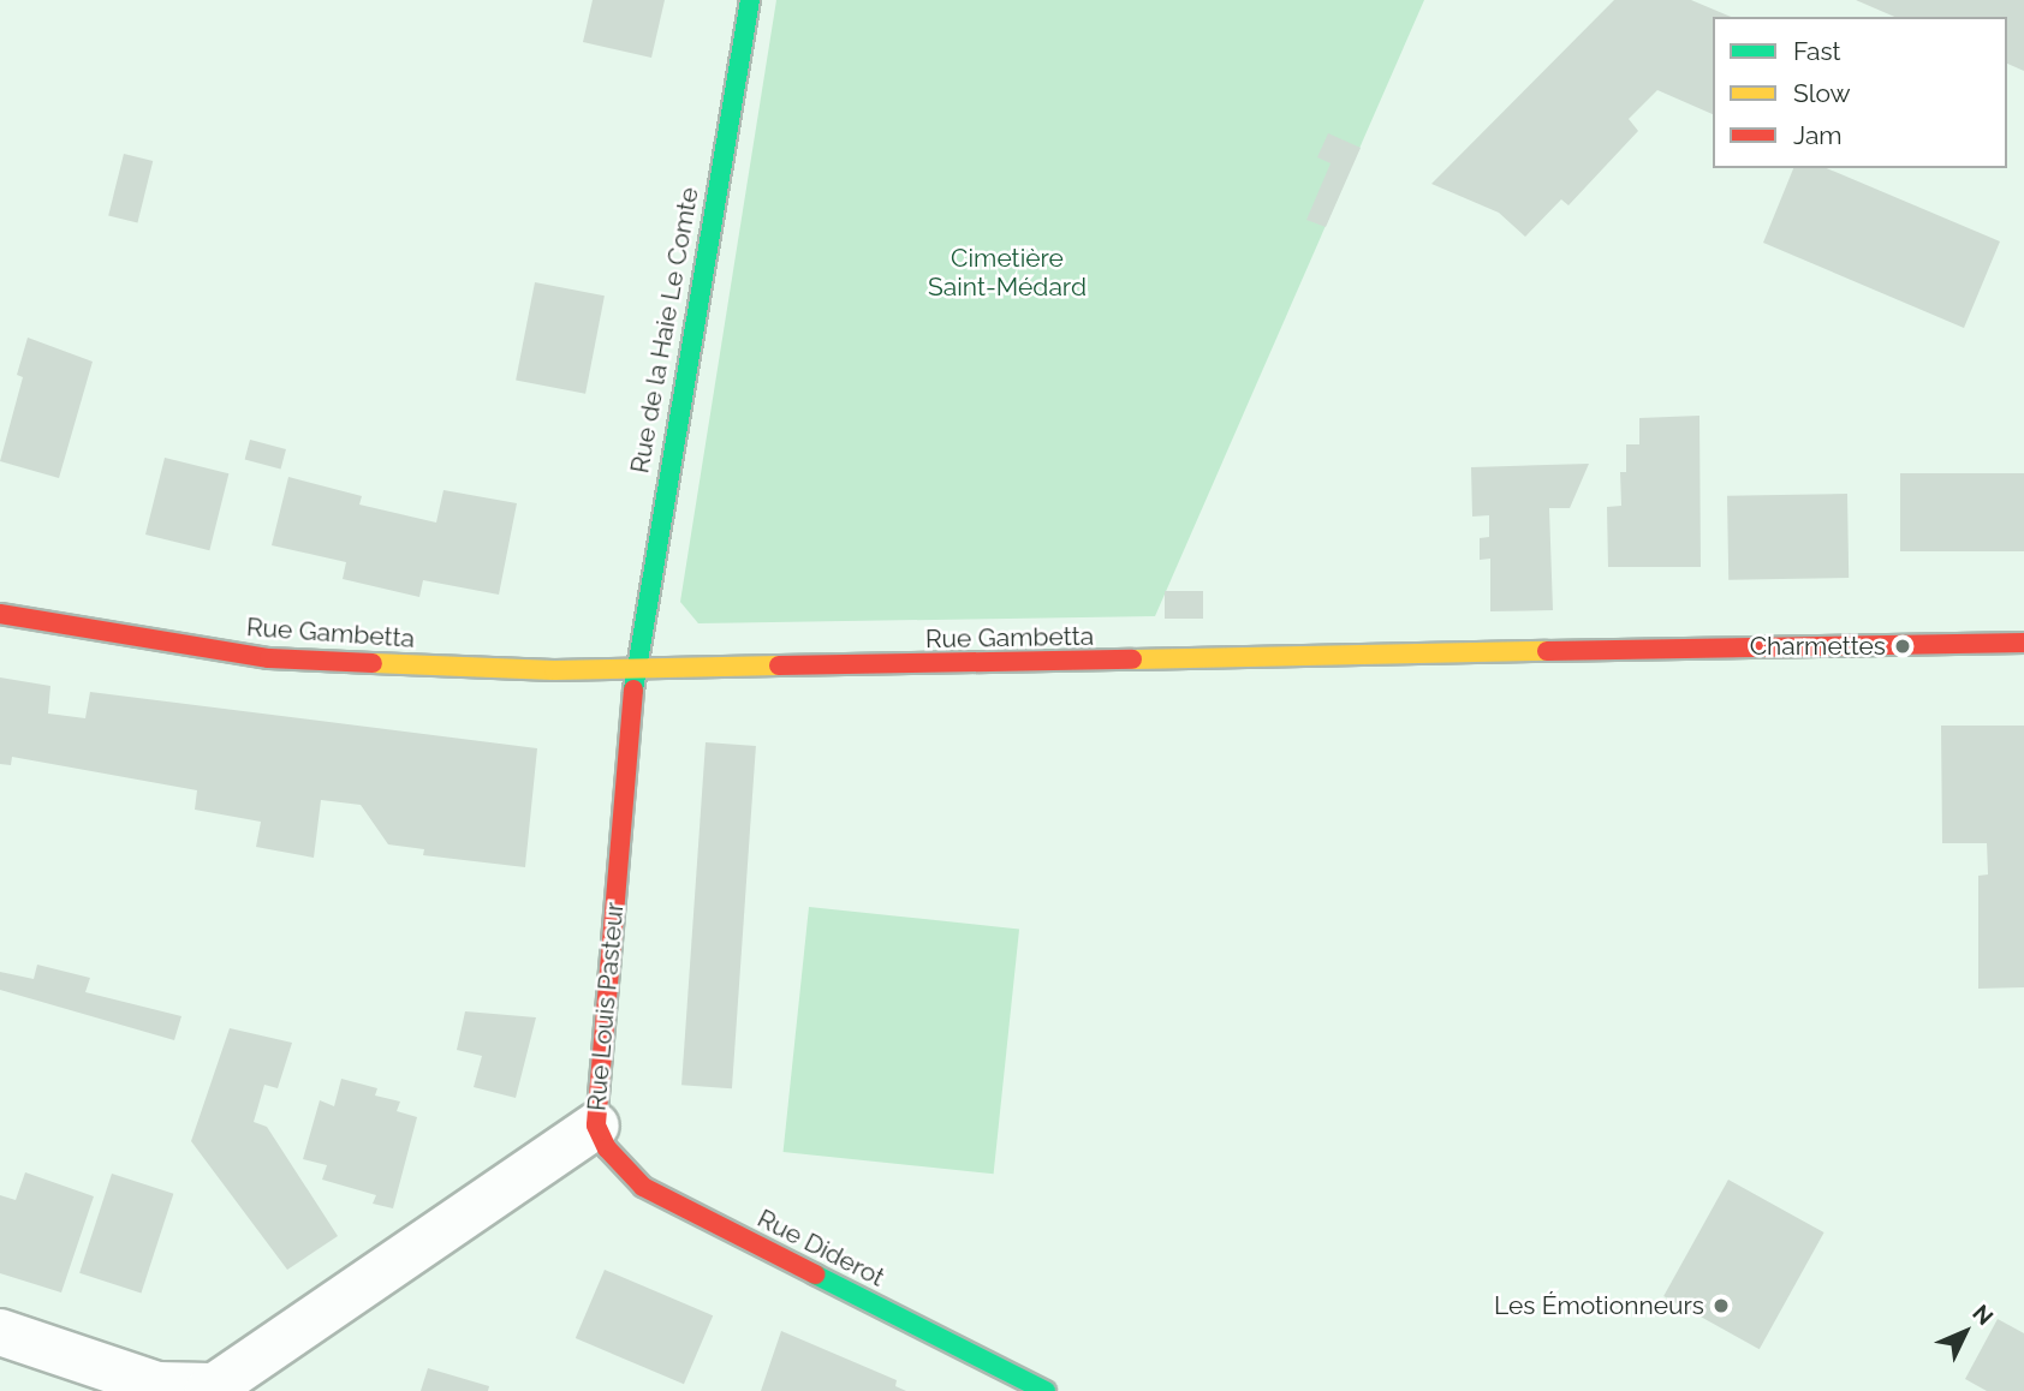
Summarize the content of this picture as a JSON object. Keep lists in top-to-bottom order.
{
  "streets": {
    "street": [
      "Rue de la Haie Le Comte",
      "Rue Gambetta",
      "Rue Louis Pasteur",
      "Rue Diderot"
    ]
  },
  "crossings": [
    ["Rue de la Haie Le Comte", "Rue Gambetta"],
    ["Rue de la Haie Le Comte", "Rue Louis Pasteur"],
    ["Rue Gambetta", "Rue Louis Pasteur"],
    ["Rue Louis Pasteur", "Rue Diderot"]
  ],
  "parks": ["Cimetière Saint-Médard"],
  "places": ["Charmettes", "Les Émotionneurs"],
  "legend": ["Fast", "Slow", "Jam"],
  "north": "top right"
}
